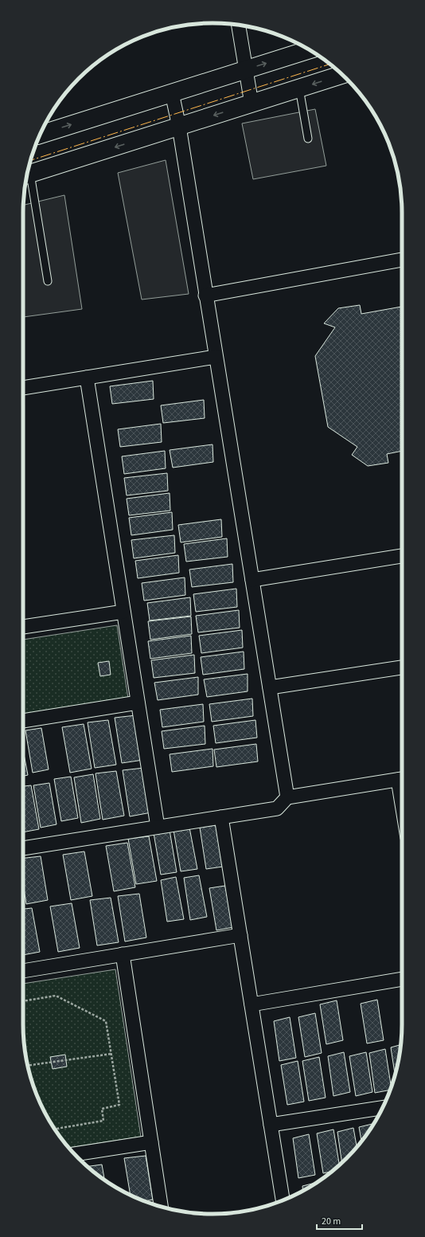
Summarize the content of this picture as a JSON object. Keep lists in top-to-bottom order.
{
  "scale_bar": "20 m"
}
